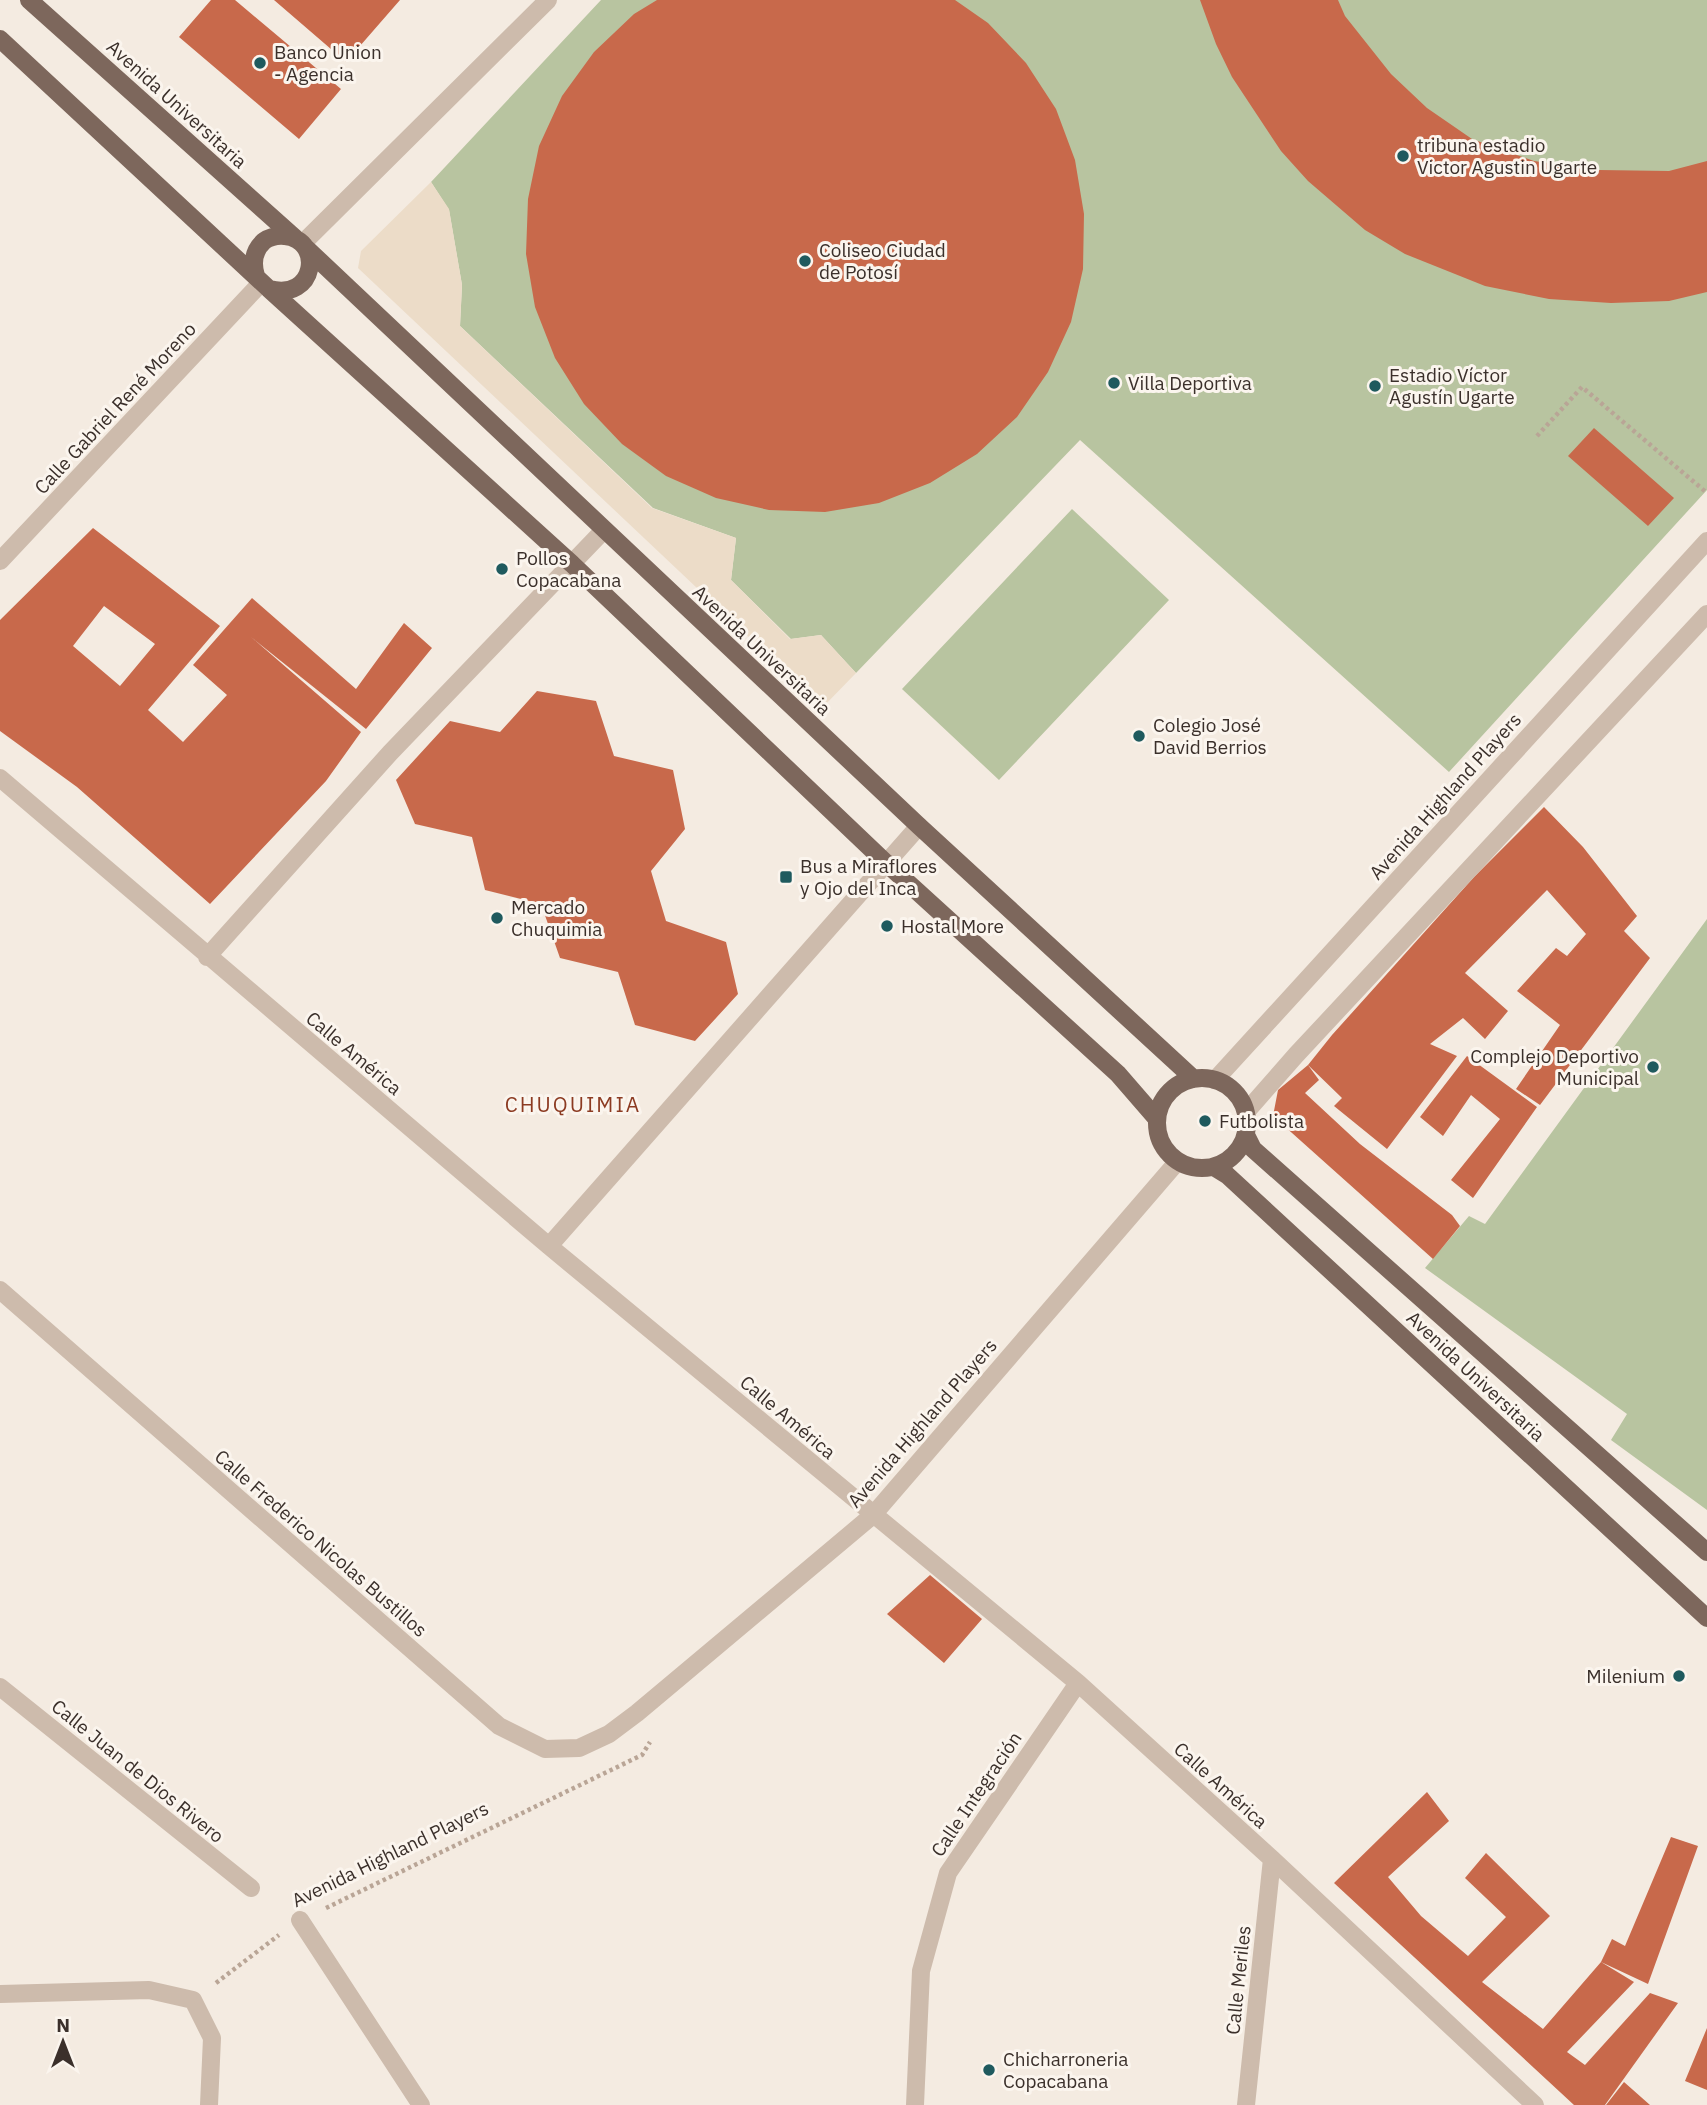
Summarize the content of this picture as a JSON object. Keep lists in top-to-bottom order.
{
  "streets": {
    "main road": ["Avenida Universitaria"],
    "street": [
      "Calle Gabriel René Moreno",
      "Avenida Highland Players",
      "Calle América",
      "Calle Frederico Nicolas Bustillos",
      "Calle Juan de Dios Rivero",
      "Calle Integración",
      "Calle Meriles"
    ]
  },
  "crossings": [
    ["Avenida Universitaria", "Calle Gabriel René Moreno"],
    ["Avenida Universitaria", "Avenida Highland Players"],
    ["Avenida Highland Players", "Calle América"],
    ["Avenida Highland Players", "Calle Frederico Nicolas Bustillos"],
    ["Calle América", "Calle Integración"],
    ["Calle América", "Calle Meriles"]
  ],
  "districts": ["CHUQUIMIA"],
  "places": {
    "other": [
      "Banco Union - Agencia",
      "tribuna estadio Victor Agustin Ugarte",
      "Coliseo Ciudad de Potosí",
      "Villa Deportiva",
      "Estadio Víctor Agustín Ugarte",
      "Pollos Copacabana",
      "Colegio José David Berrios",
      "Mercado Chuquimia",
      "Hostal More",
      "Complejo Deportivo Municipal",
      "Futbolista",
      "Milenium",
      "Chicharroneria Copacabana"
    ],
    "transit": ["Bus a Miraflores y Ojo del Inca"]
  },
  "north": "top"
}
